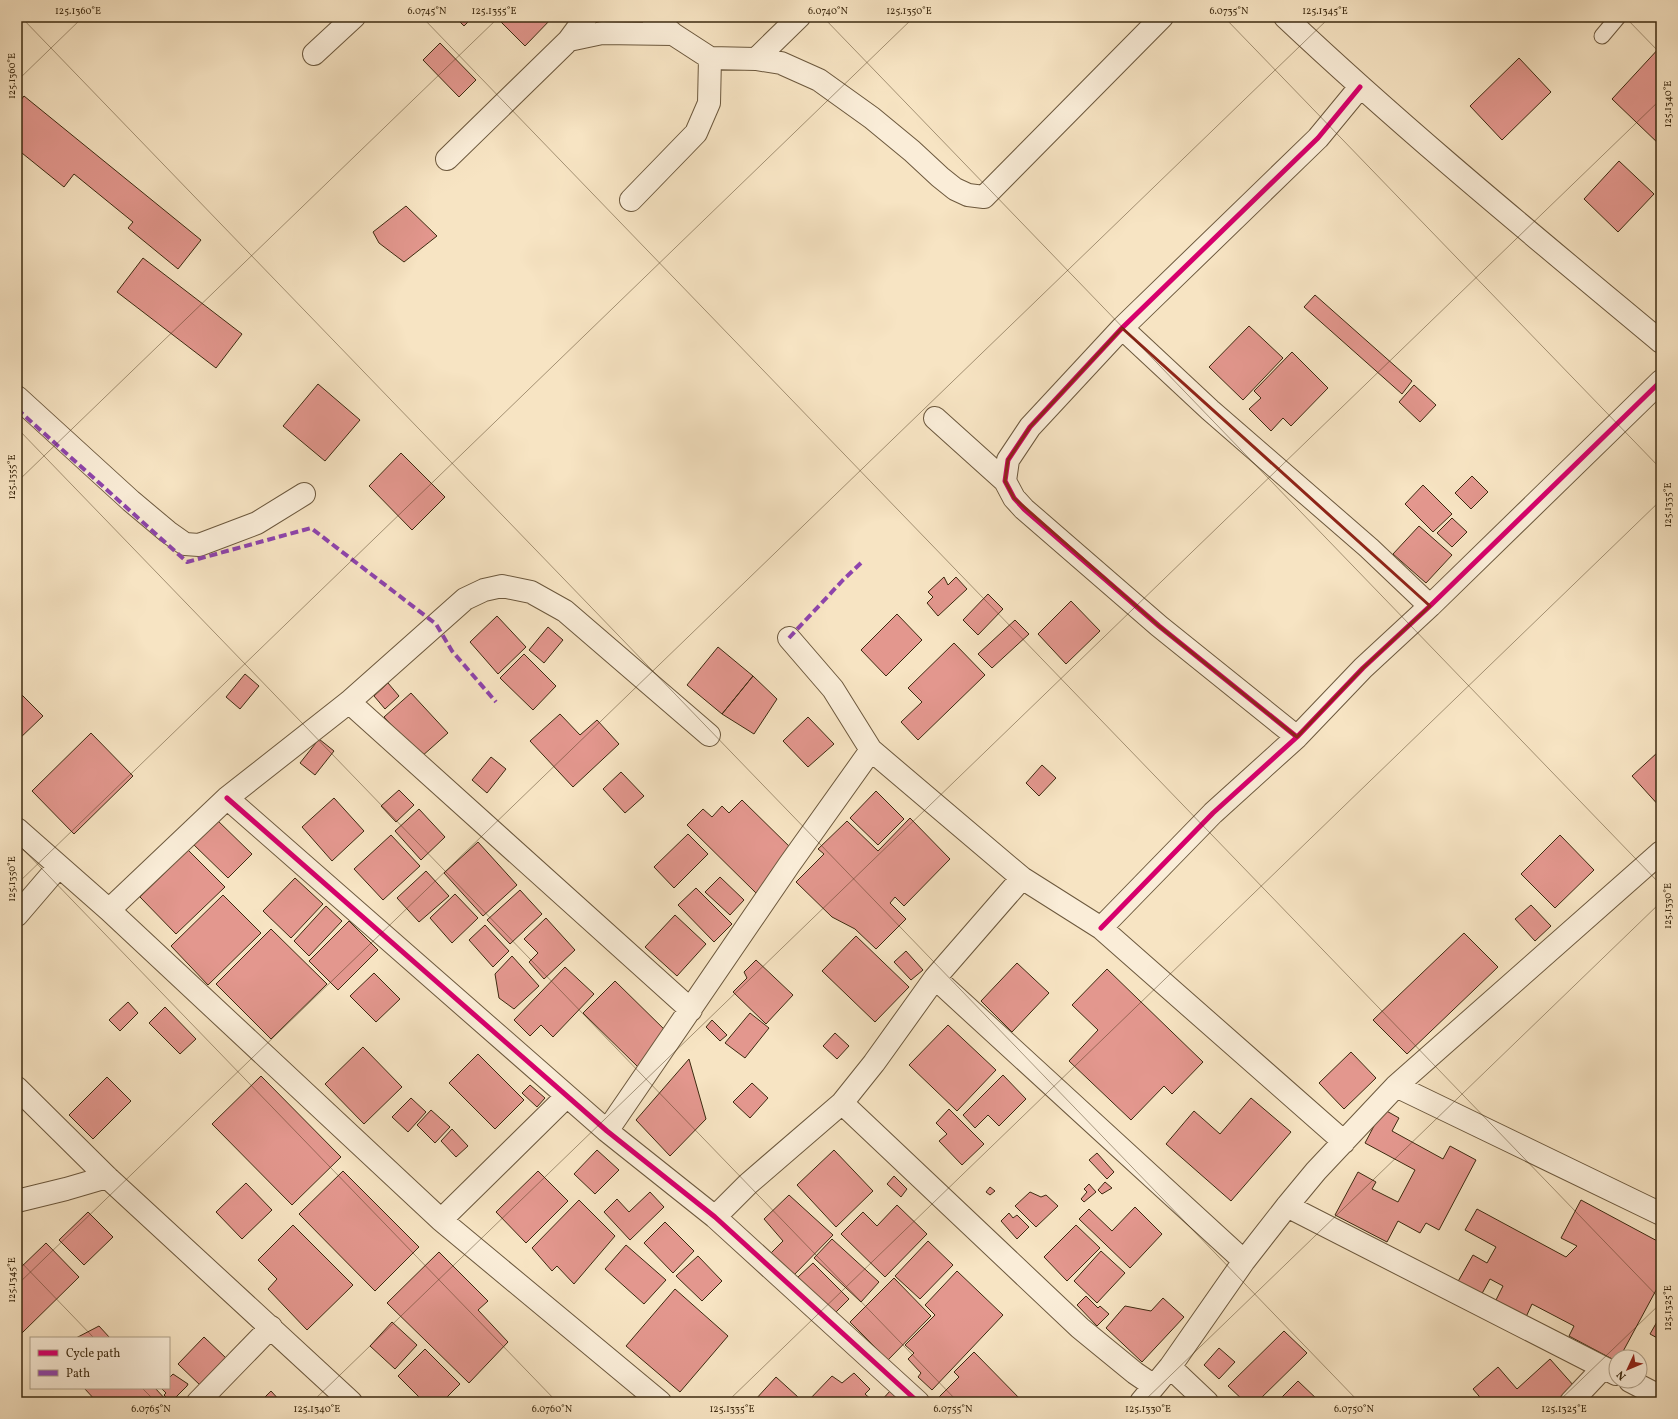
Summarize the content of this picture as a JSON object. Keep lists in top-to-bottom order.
{
  "legend": ["Cycle path", "Path"],
  "north": "bottom left",
  "coordinates": [
    "125.1360°E",
    "6.0745°N",
    "125.1355°E",
    "6.0740°N",
    "125.1350°E",
    "6.0735°N",
    "125.1345°E",
    "125.1340°E",
    "125.1335°E",
    "125.1330°E",
    "125.1325°E",
    "6.0765°N",
    "6.0760°N",
    "6.0755°N",
    "6.0750°N"
  ]
}
